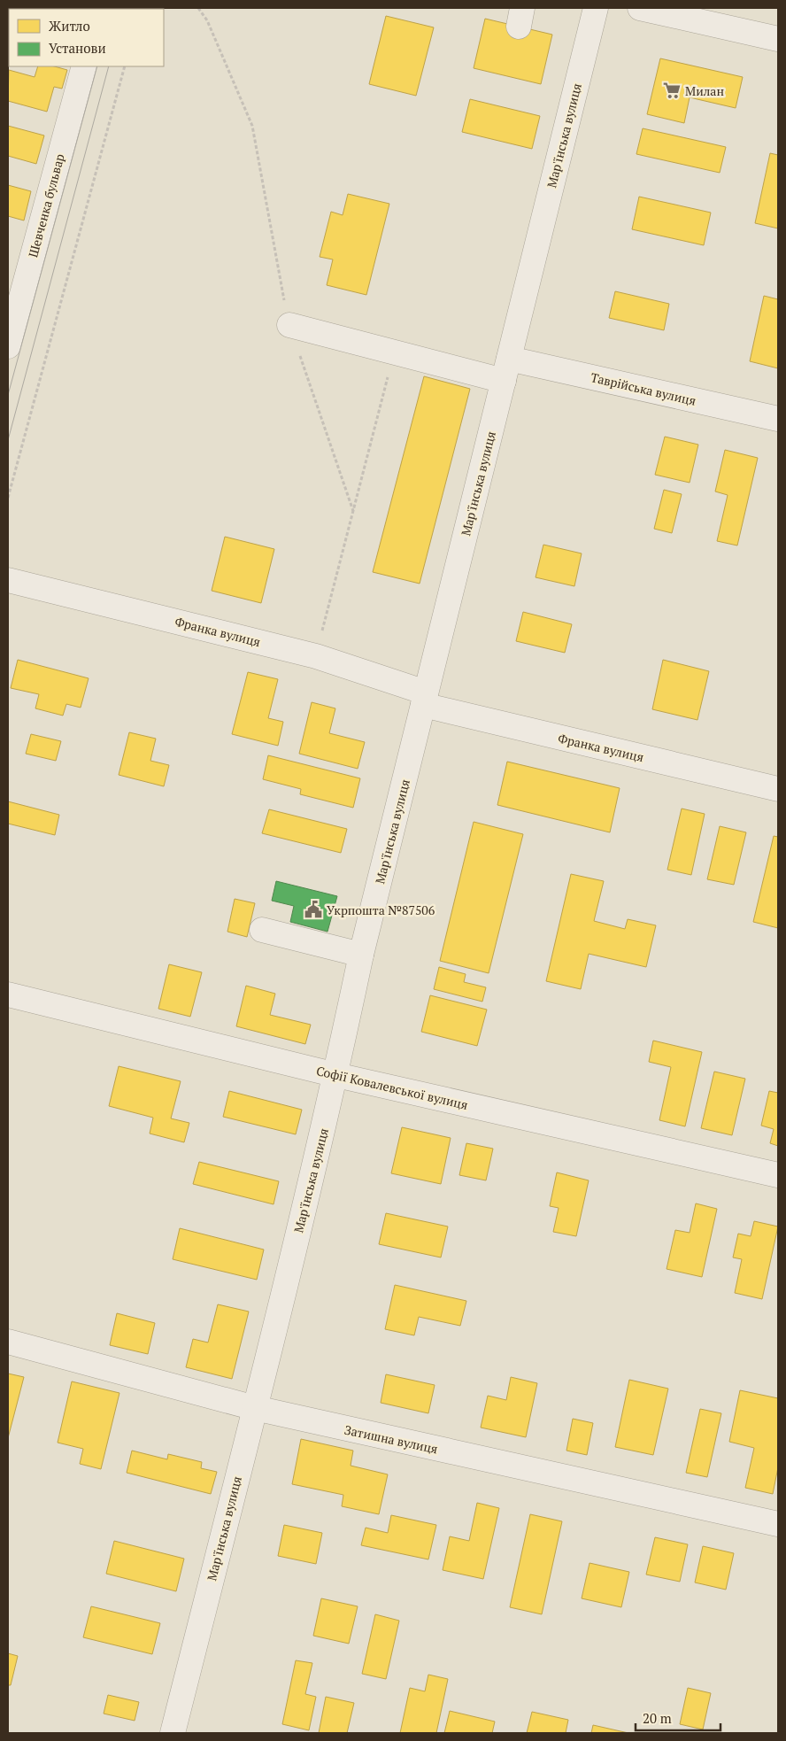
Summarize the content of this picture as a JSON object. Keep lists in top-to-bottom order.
{
  "streets": {
    "street": [
      "Мар'їнська вулиця",
      "Шевченка бульвар",
      "Таврійська вулиця",
      "Франка вулиця",
      "Софії Ковалевської вулиця",
      "Затишна вулиця"
    ]
  },
  "crossings": [
    ["Мар'їнська вулиця", "Таврійська вулиця"],
    ["Мар'їнська вулиця", "Франка вулиця"],
    ["Мар'їнська вулиця", "Софії Ковалевської вулиця"],
    ["Мар'їнська вулиця", "Затишна вулиця"]
  ],
  "places": {
    "supermarket": ["Милан"],
    "public building": ["Укрпошта №87506"]
  },
  "legend": ["Житло", "Установи"],
  "scale_bar": "20 m"
}
